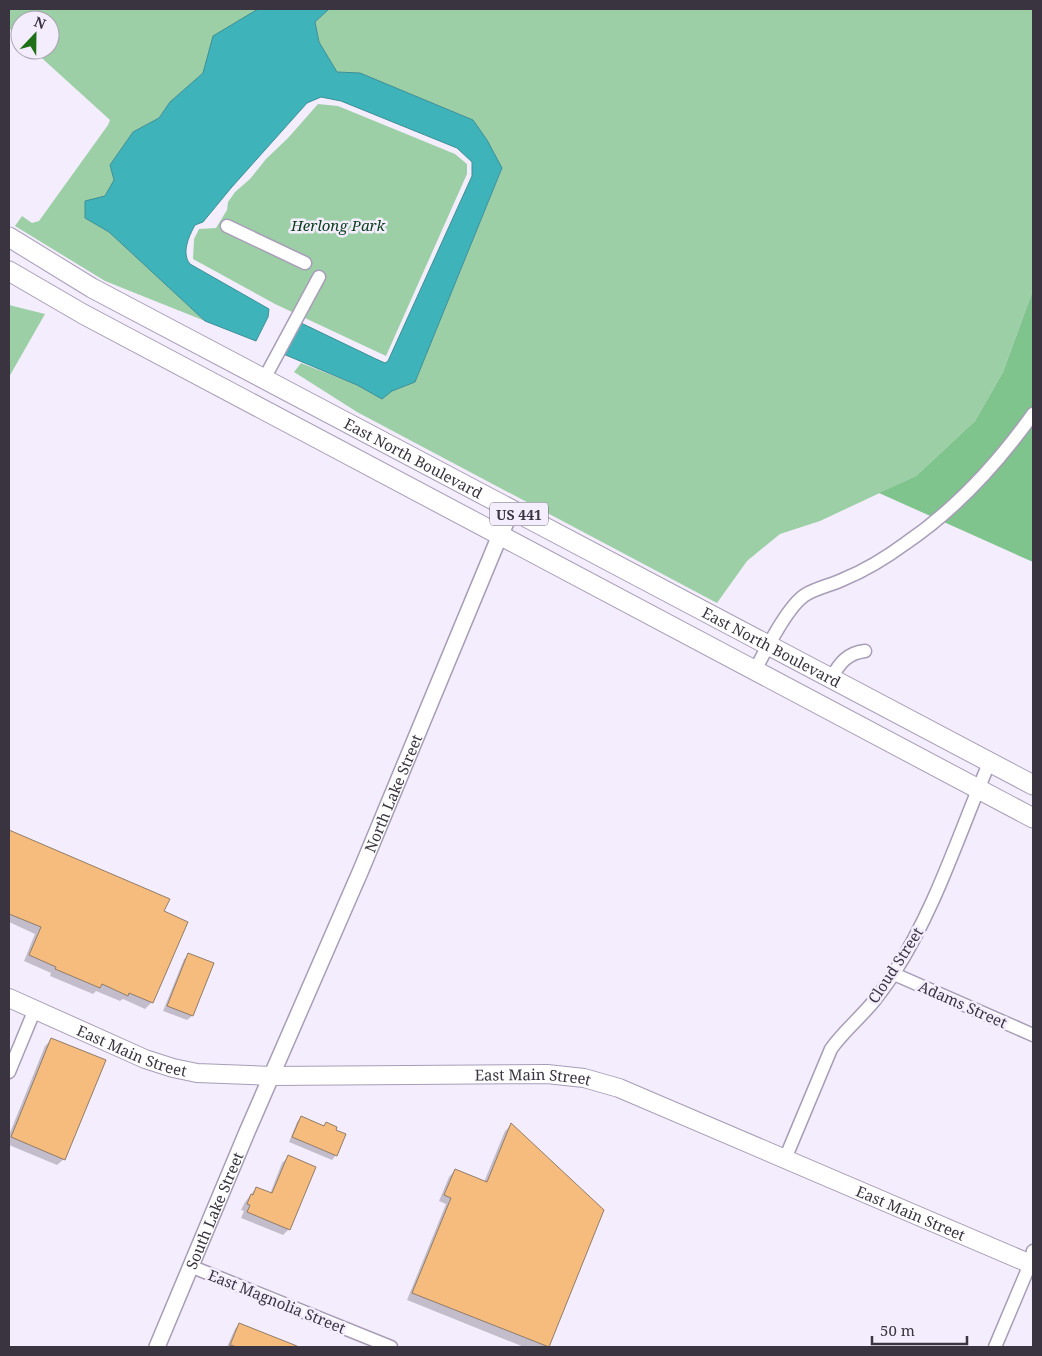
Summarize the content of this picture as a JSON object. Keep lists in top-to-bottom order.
{
  "streets": {
    "main road": ["East North Boulevard", "US 441", "East Main Street"],
    "street": [
      "North Lake Street",
      "Cloud Street",
      "Adams Street",
      "South Lake Street",
      "East Magnolia Street"
    ]
  },
  "crossings": [
    ["East North Boulevard", "North Lake Street"],
    ["East North Boulevard", "Cloud Street"],
    ["North Lake Street", "East Main Street"],
    ["North Lake Street", "South Lake Street"],
    ["Cloud Street", "Adams Street"],
    ["Cloud Street", "East Main Street"],
    ["East Main Street", "South Lake Street"],
    ["South Lake Street", "East Magnolia Street"]
  ],
  "parks": ["Herlong Park"],
  "scale_bar": "50 m",
  "north": "top"
}
